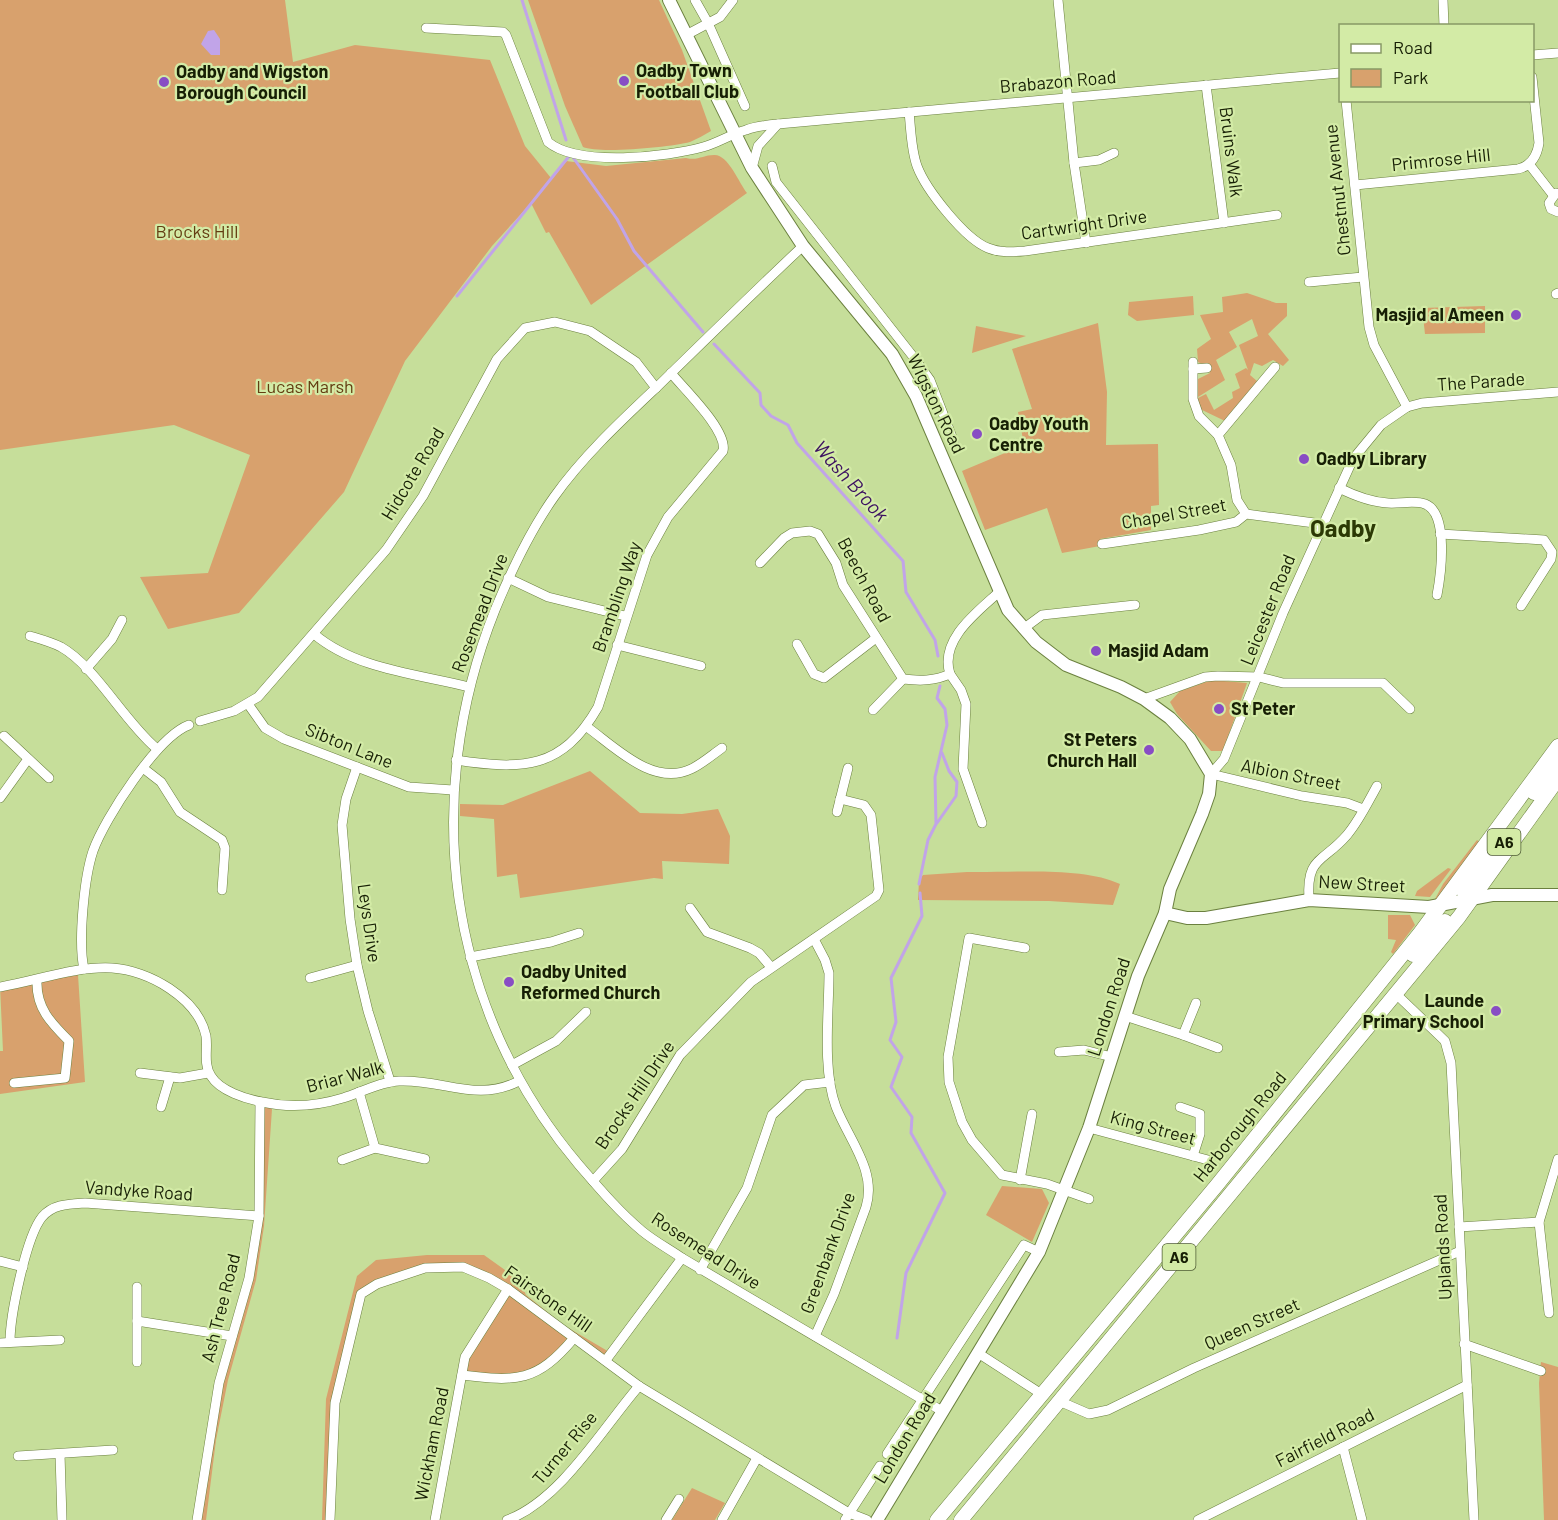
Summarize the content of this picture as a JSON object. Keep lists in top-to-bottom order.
{
  "streets": {
    "highway": ["A6", "Harborough Road"],
    "main road": ["Wigston Road", "New Street", "London Road"],
    "street": [
      "Brabazon Road",
      "Bruins Walk",
      "Primrose Hill",
      "Chestnut Avenue",
      "Cartwright Drive",
      "The Parade",
      "Hidcote Road",
      "Chapel Street",
      "Beech Road",
      "Brambling Way",
      "Leicester Road",
      "Rosemead Drive",
      "Sibton Lane",
      "Albion Street",
      "Leys Drive",
      "Briar Walk",
      "Brocks Hill Drive",
      "King Street",
      "Vandyke Road",
      "Uplands Road",
      "Greenbank Drive",
      "Fairstone Hill",
      "Ash Tree Road",
      "Queen Street",
      "Fairfield Road",
      "Wickham Road",
      "Turner Rise"
    ]
  },
  "crossings": [
    ["Brabazon Road", "Bruins Walk"],
    ["Brabazon Road", "Cartwright Drive"],
    ["Brabazon Road", "Wigston Road"],
    ["Bruins Walk", "Cartwright Drive"],
    ["Primrose Hill", "Chestnut Avenue"],
    ["Chestnut Avenue", "The Parade"],
    ["Chestnut Avenue", "Leicester Road"],
    ["The Parade", "Leicester Road"],
    ["Wigston Road", "Leicester Road"],
    ["Wigston Road", "Rosemead Drive"],
    ["Wigston Road", "Albion Street"],
    ["Wigston Road", "London Road"],
    ["Hidcote Road", "Rosemead Drive"],
    ["Hidcote Road", "Sibton Lane"],
    ["Chapel Street", "Leicester Road"],
    ["Brambling Way", "Rosemead Drive"],
    ["Leicester Road", "Albion Street"],
    ["Leicester Road", "London Road"],
    ["Rosemead Drive", "Sibton Lane"],
    ["Rosemead Drive", "London Road"],
    ["Rosemead Drive", "Briar Walk"],
    ["Rosemead Drive", "Brocks Hill Drive"],
    ["Rosemead Drive", "Greenbank Drive"],
    ["Sibton Lane", "Leys Drive"],
    ["Albion Street", "London Road"],
    ["A6", "New Street"],
    ["A6", "Harborough Road"],
    ["A6", "Uplands Road"],
    ["New Street", "London Road"],
    ["New Street", "Harborough Road"],
    ["Leys Drive", "Briar Walk"],
    ["London Road", "King Street"],
    ["London Road", "Fairstone Hill"],
    ["Briar Walk", "Ash Tree Road"],
    ["Brocks Hill Drive", "Greenbank Drive"],
    ["Harborough Road", "Uplands Road"],
    ["Harborough Road", "Queen Street"],
    ["Vandyke Road", "Ash Tree Road"],
    ["Uplands Road", "Queen Street"],
    ["Uplands Road", "Fairfield Road"],
    ["Fairstone Hill", "Wickham Road"],
    ["Fairstone Hill", "Turner Rise"]
  ],
  "districts": ["Oadby"],
  "water": ["Wash Brook"],
  "parks": ["Brocks Hill", "Lucas Marsh"],
  "places": [
    "Oadby Town Football Club",
    "Oadby and Wigston Borough Council",
    "Masjid al Ameen",
    "Oadby Youth Centre",
    "Oadby Library",
    "Masjid Adam",
    "St Peter",
    "St Peters Church Hall",
    "Oadby United Reformed Church",
    "Launde Primary School"
  ],
  "legend": ["Road", "Park"]
}
